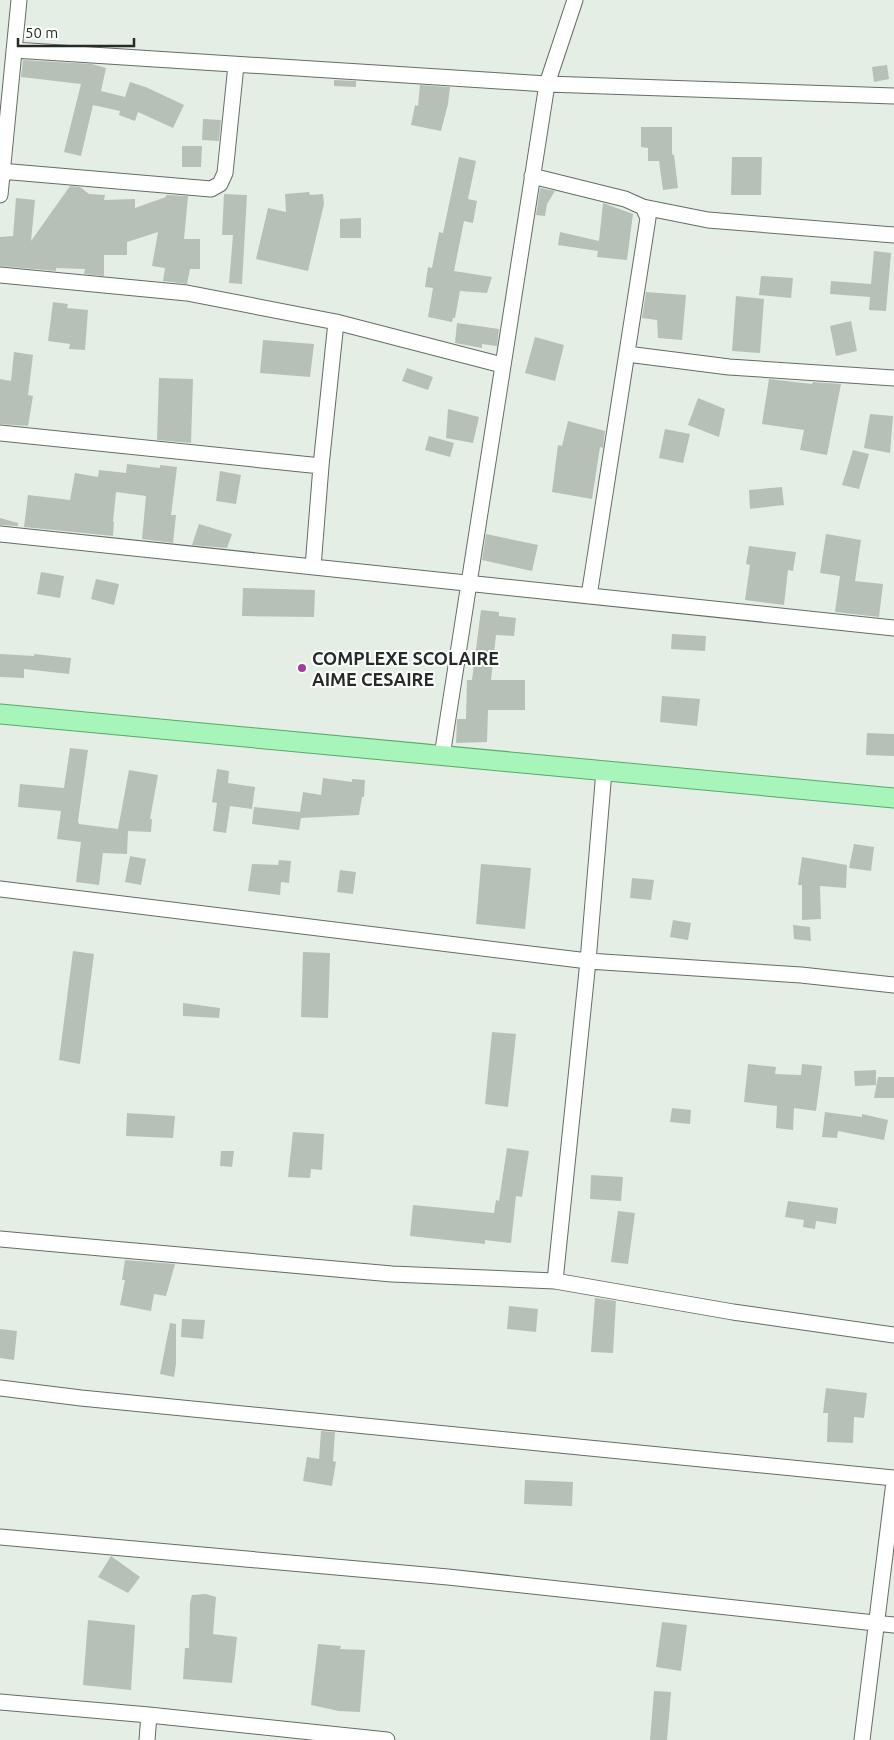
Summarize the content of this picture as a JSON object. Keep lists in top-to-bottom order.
{
  "places": ["COMPLEXE SCOLAIRE AIME CESAIRE"],
  "scale_bar": "50 m"
}
